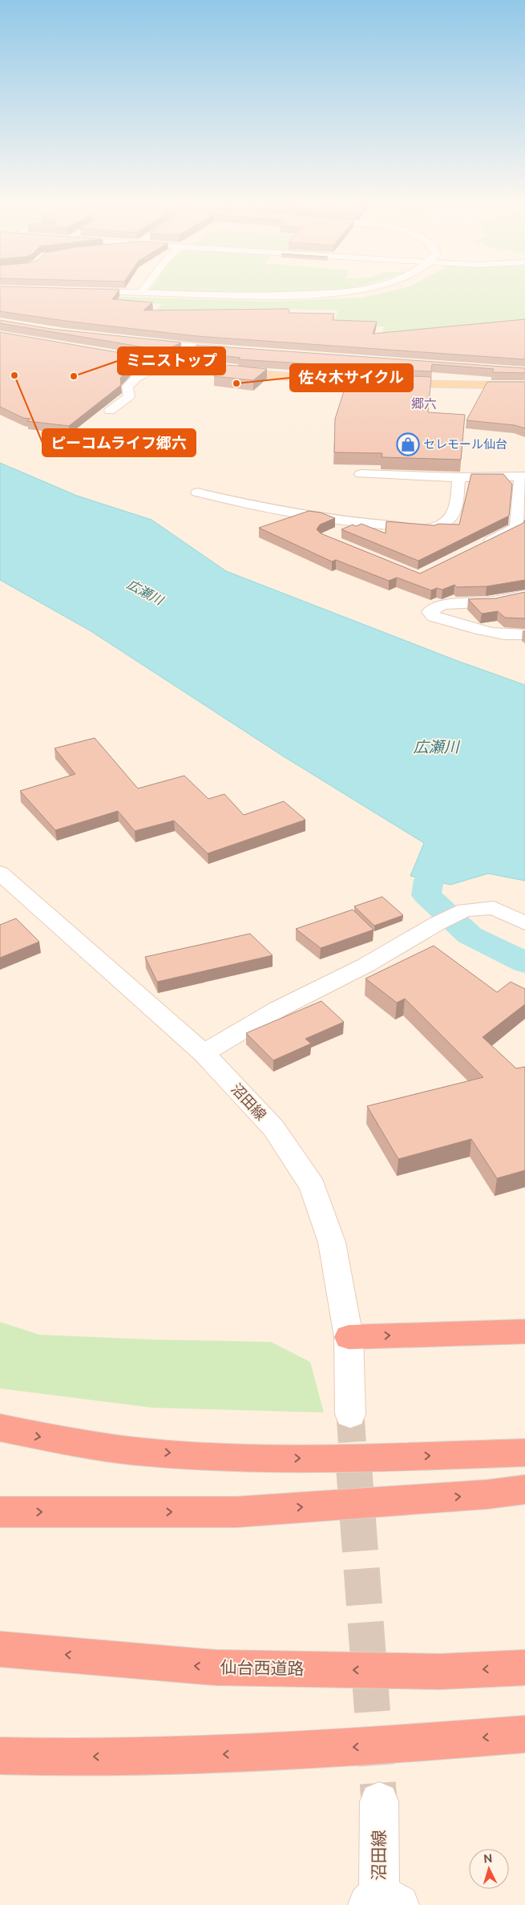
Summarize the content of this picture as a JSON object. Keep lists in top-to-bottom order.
{
  "streets": {
    "highway": ["仙台西道路"],
    "street": ["沼田線"]
  },
  "districts": ["郷六"],
  "water": ["広瀬川"],
  "places": {
    "other": ["ピーコムライフ郷六", "ミニストップ", "佐々木サイクル"],
    "shop": ["セレモール仙台"]
  },
  "north": "top"
}
